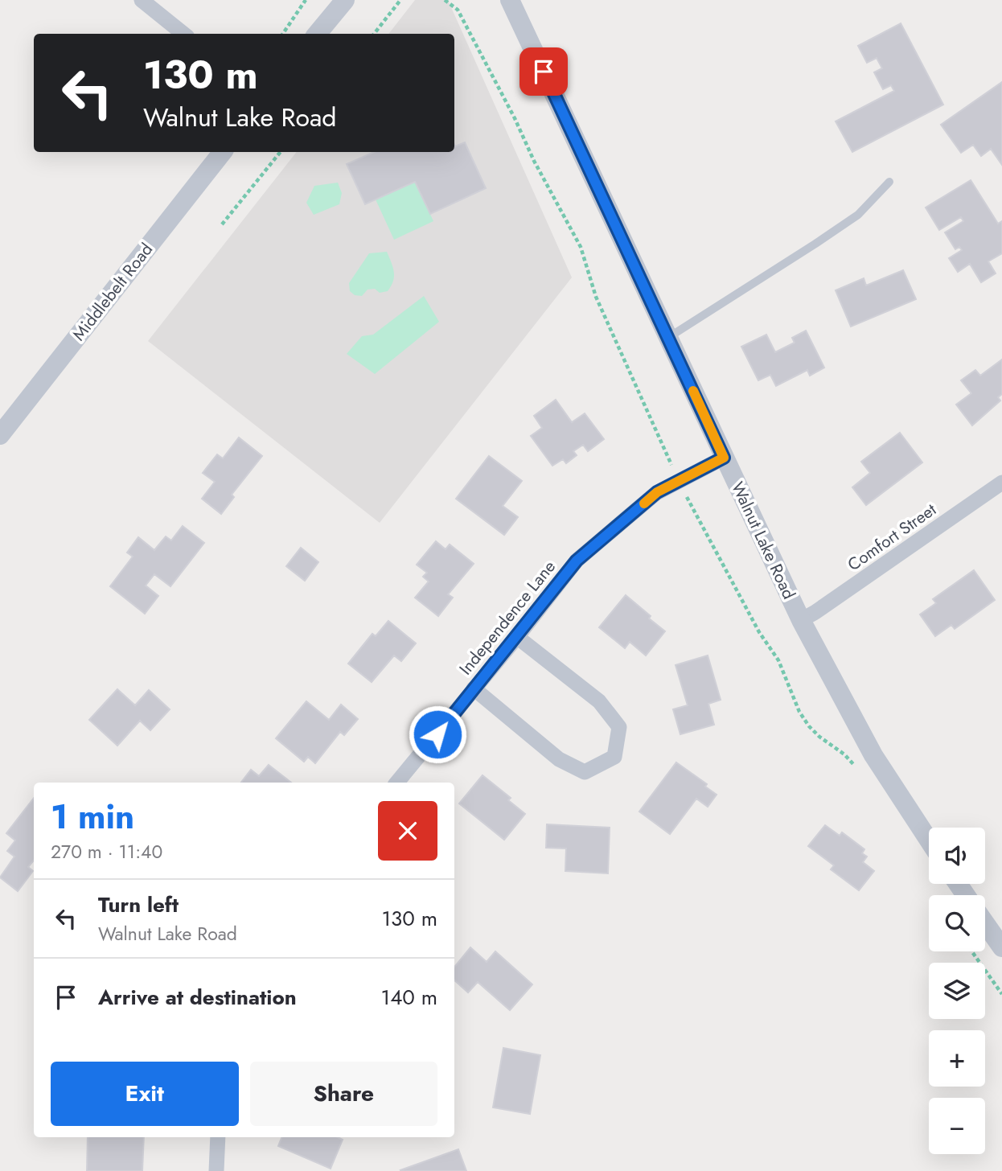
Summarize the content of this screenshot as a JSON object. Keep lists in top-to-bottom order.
{
  "streets": {
    "street": [
      "Middlebelt Road",
      "Comfort Street",
      "Walnut Lake Road",
      "Independence Lane"
    ]
  },
  "crossings": [
    ["Comfort Street", "Walnut Lake Road"],
    ["Walnut Lake Road", "Independence Lane"]
  ],
  "page": {
    "turn": ["130 m", "Walnut Lake Road"],
    "heading": ["1 min", "270 m · 11:40"],
    "map_buttons": ["+", "−"],
    "list": [
      {
        "name": "Turn left",
        "note": "Walnut Lake Road",
        "value": "130 m"
      },
      {
        "name": "Arrive at destination",
        "value": "140 m"
      }
    ],
    "buttons": ["Exit", "Share"]
  }
}
